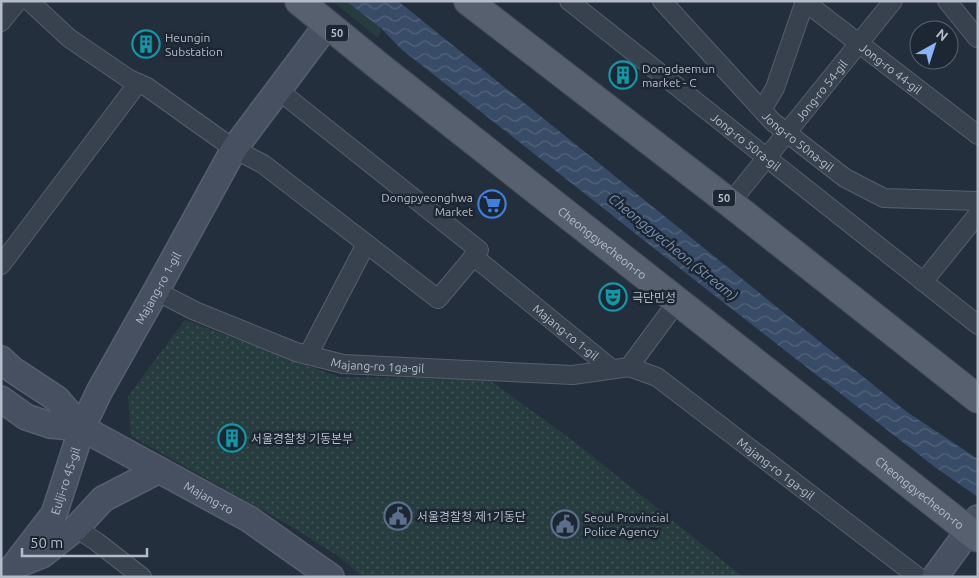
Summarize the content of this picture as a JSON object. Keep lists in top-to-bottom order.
{
  "streets": {
    "main road": [
      "50",
      "Cheonggyecheon-ro",
      "Majang-ro 1-gil",
      "Eulji-ro 45-gil",
      "Majang-ro"
    ],
    "street": [
      "Jong-ro 44-gil",
      "Jong-ro 54-gil",
      "Jong-ro 50ra-gil",
      "Jong-ro 50na-gil",
      "Majang-ro 1ga-gil"
    ]
  },
  "crossings": [
    ["50", "Jong-ro 54-gil"],
    ["Jong-ro 44-gil", "Jong-ro 54-gil"],
    ["Jong-ro 44-gil", "Jong-ro 50na-gil"],
    ["Jong-ro 54-gil", "Jong-ro 50ra-gil"],
    ["Jong-ro 54-gil", "Jong-ro 50na-gil"],
    ["Cheonggyecheon-ro", "Majang-ro 1-gil"],
    ["Majang-ro 1-gil", "Majang-ro 1ga-gil"],
    ["Majang-ro 1-gil", "Eulji-ro 45-gil"],
    ["Majang-ro 1-gil", "Majang-ro"],
    ["Eulji-ro 45-gil", "Majang-ro"]
  ],
  "water": ["Cheonggyecheon (Stream)"],
  "places": {
    "building": ["Heungin Substation", "Dongdaemun market - C", "서울경찰청 기동본부"],
    "supermarket": ["Dongpyeonghwa Market"],
    "theatre": ["극단민성"],
    "public building": ["서울경찰청 제1기동단", "Seoul Provincial Police Agency"]
  },
  "scale_bar": "50 m",
  "north": "top right"
}
